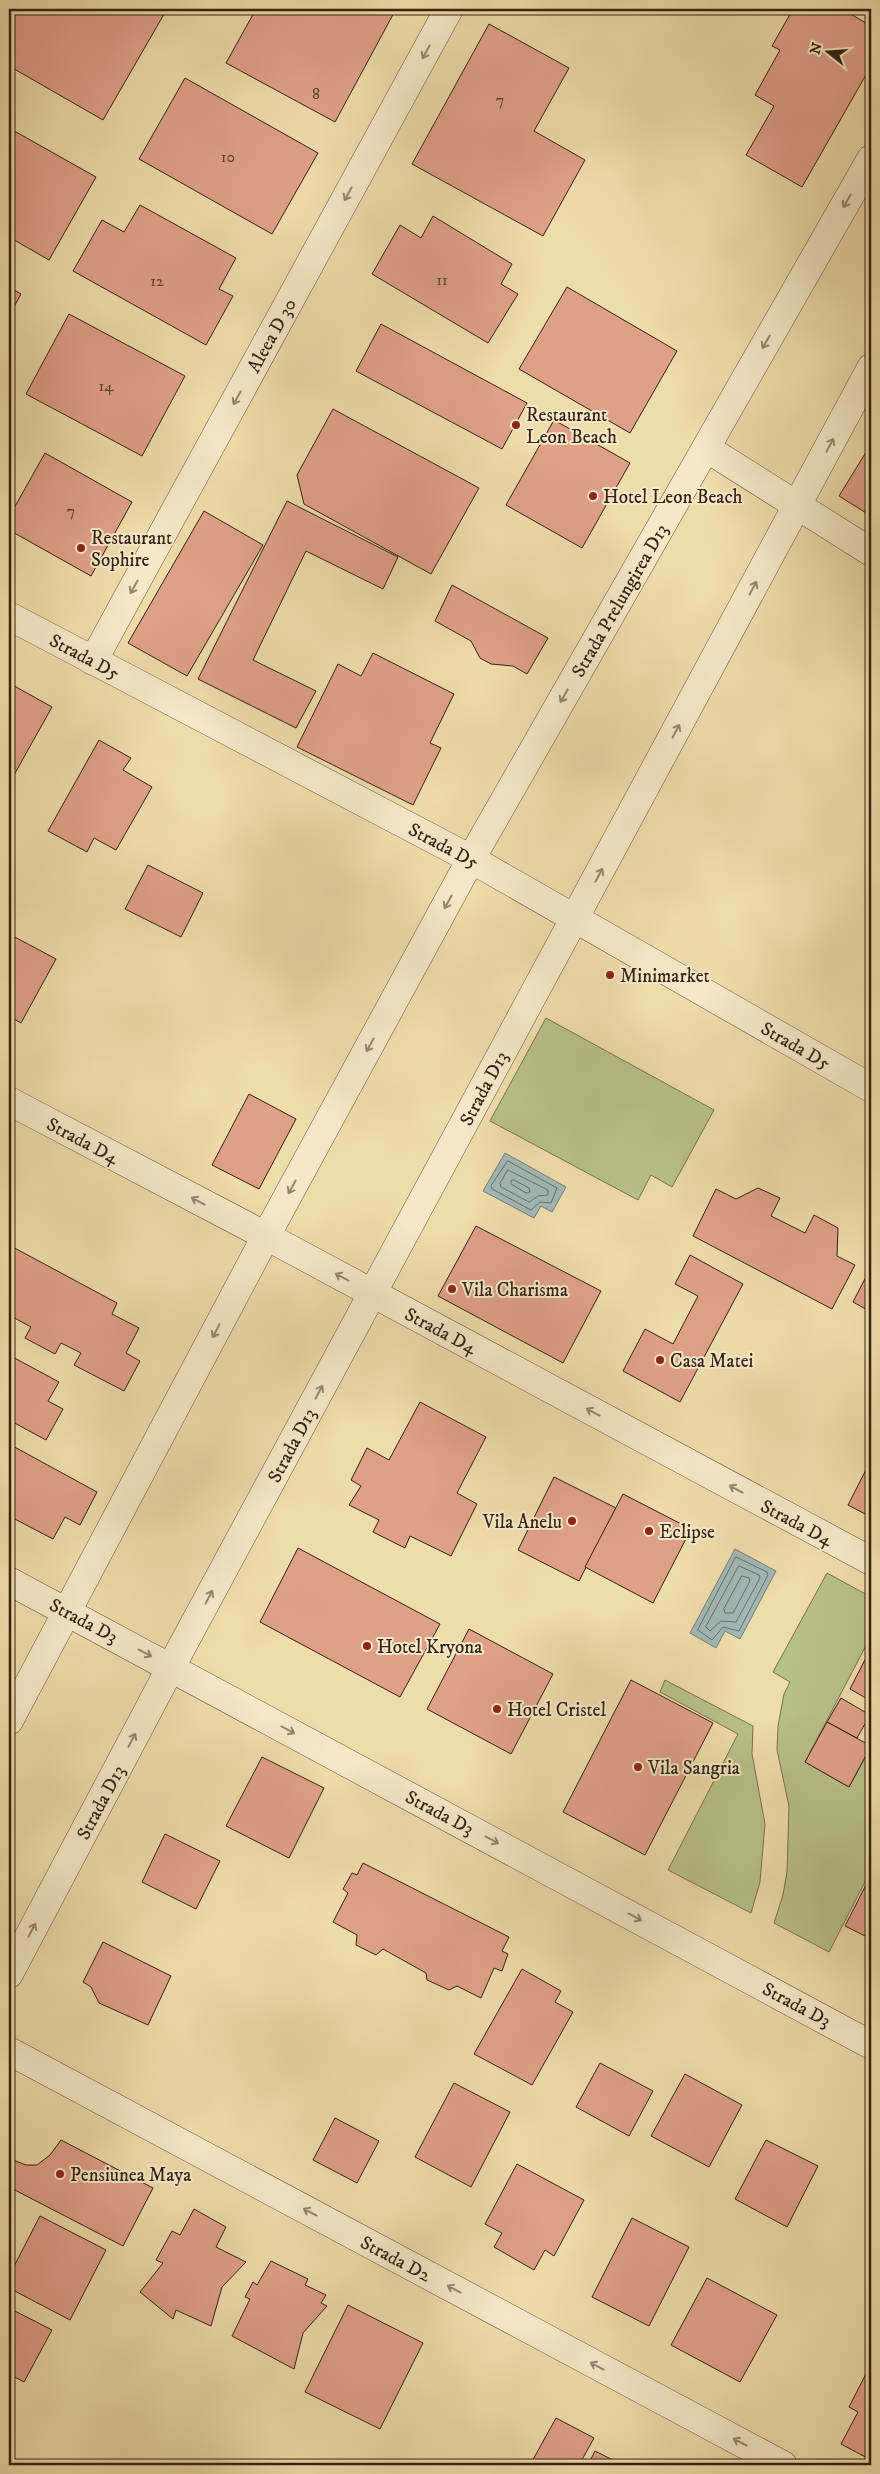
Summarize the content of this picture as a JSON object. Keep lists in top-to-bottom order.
{
  "streets": {
    "street": [
      "Aleea D 30",
      "Strada Prelungirea D13",
      "Strada D5",
      "Strada D13",
      "Strada D4",
      "Strada D3",
      "Strada D2"
    ]
  },
  "crossings": [
    ["Aleea D 30", "Strada D5"],
    ["Strada Prelungirea D13", "Strada D5"],
    ["Strada D5", "Strada D13"],
    ["Strada D13", "Strada D4"],
    ["Strada D13", "Strada D3"]
  ],
  "one_way": [
    "Aleea D 30",
    "Strada D4",
    "Strada D3",
    "Strada D2"
  ],
  "places": [
    "Restaurant Leon Beach",
    "Hotel Leon Beach",
    "Restaurant Sophire",
    "Minimarket",
    "Vila Charisma",
    "Casa Matei",
    "Vila Anelu",
    "Eclipse",
    "Hotel Kryona",
    "Hotel Cristel",
    "Vila Sangria",
    "Pensiunea Maya"
  ],
  "house_numbers": [
    "8",
    "7",
    "10",
    "11",
    "12",
    "14",
    "7"
  ],
  "north": "left"
}
